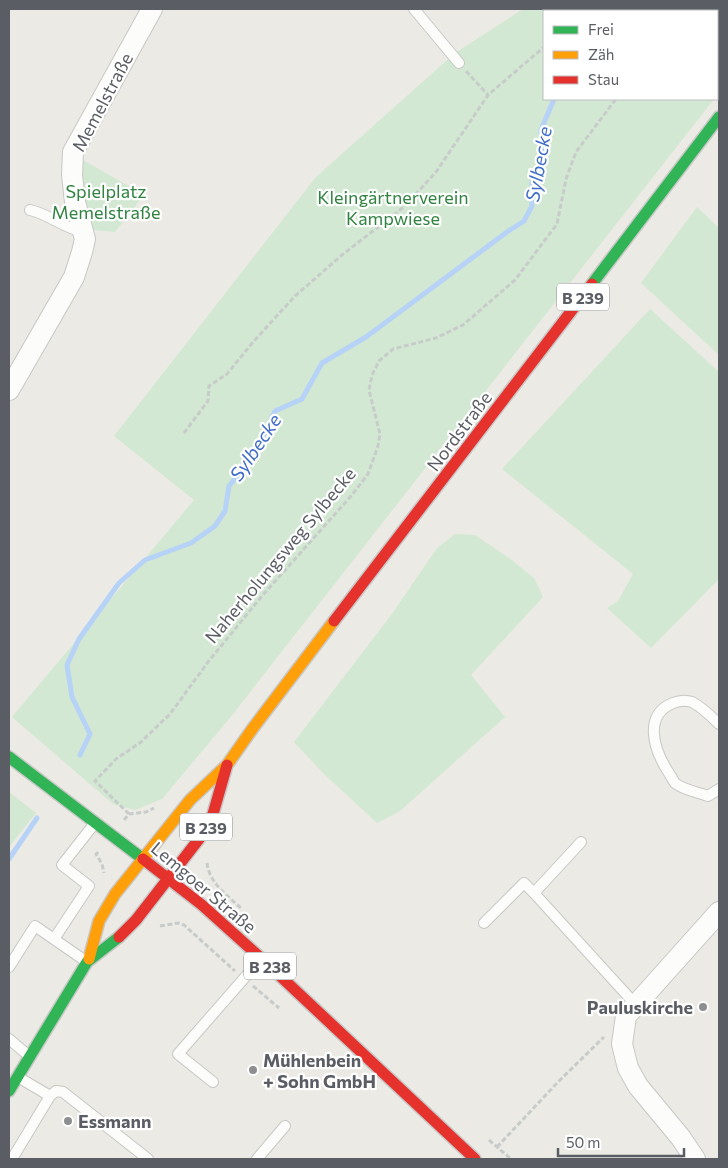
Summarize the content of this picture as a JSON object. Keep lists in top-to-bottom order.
{
  "streets": {
    "main road": [
      "B 239",
      "Nordstraße",
      "Lemgoer Straße",
      "B 238"
    ],
    "street": ["Memelstraße"],
    "path": ["Naherholungsweg Sylbecke"]
  },
  "crossings": [
    ["B 239", "Nordstraße"],
    ["B 239", "Lemgoer Straße"],
    ["Nordstraße", "Lemgoer Straße"]
  ],
  "water": ["Sylbecke"],
  "parks": ["Spielplatz Memelstraße", "Kleingärtnerverein Kampwiese"],
  "places": ["Pauluskirche", "Mühlenbein + Sohn GmbH", "Essmann"],
  "legend": ["Frei", "Zäh", "Stau"],
  "scale_bar": "50 m"
}
